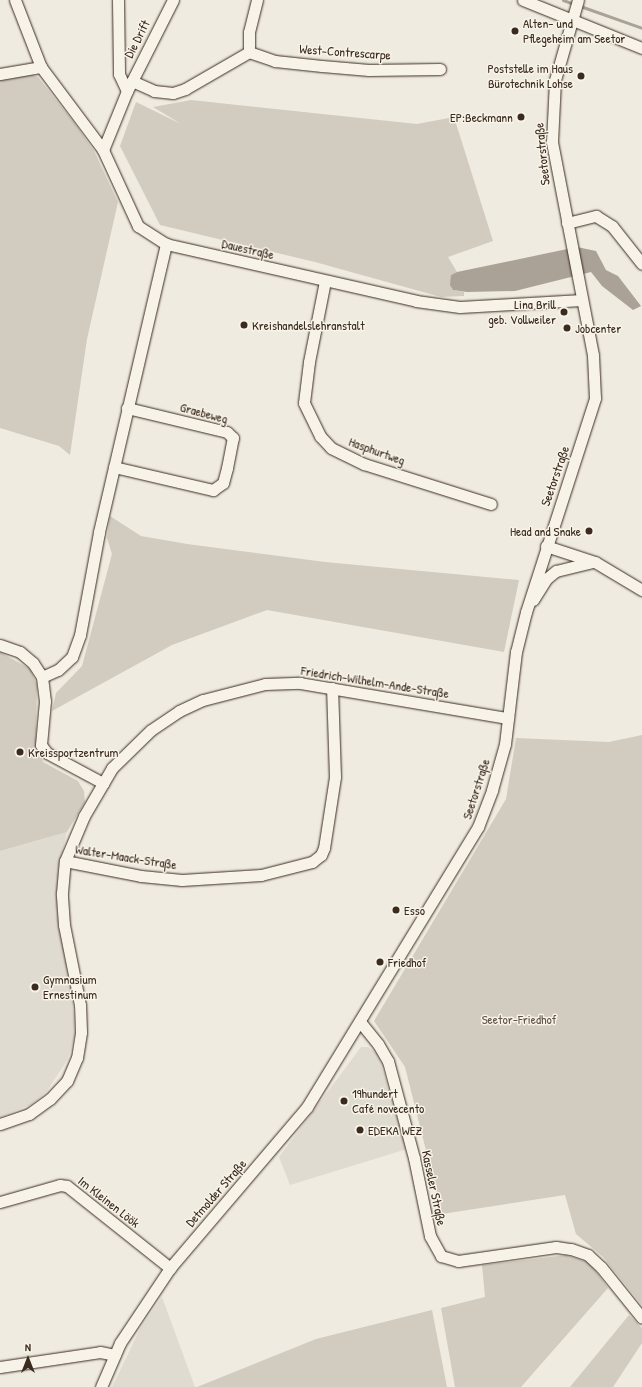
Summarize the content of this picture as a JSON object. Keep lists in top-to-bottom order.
{
  "streets": {
    "street": [
      "Die Drift",
      "West-Contrescarpe",
      "Seetorstraße",
      "Dauestraße",
      "Graebeweg",
      "Hasphurtweg",
      "Friedrich-Wilhelm-Ande-Straße",
      "Walter-Maack-Straße",
      "Kasseler Straße",
      "Detmolder Straße",
      "Im Kleinen Löök"
    ]
  },
  "crossings": [
    ["Die Drift", "Dauestraße"],
    ["Seetorstraße", "Dauestraße"],
    ["Seetorstraße", "Friedrich-Wilhelm-Ande-Straße"],
    ["Seetorstraße", "Kasseler Straße"],
    ["Seetorstraße", "Detmolder Straße"],
    ["Dauestraße", "Hasphurtweg"],
    ["Friedrich-Wilhelm-Ande-Straße", "Walter-Maack-Straße"],
    ["Kasseler Straße", "Detmolder Straße"],
    ["Detmolder Straße", "Im Kleinen Löök"]
  ],
  "parks": ["Seetor-Friedhof"],
  "places": [
    "Alten- und Pflegeheim am Seetor",
    "Poststelle im Haus Bürotechnik Lohse",
    "EP:Beckmann",
    "Lina Brill geb. Vollweiler",
    "Kreishandelslehranstalt",
    "Jobcenter",
    "Head and Snake",
    "Kreissportzentrum",
    "Esso",
    "Friedhof",
    "Gymnasium Ernestinum",
    "19hundert Café novecento",
    "EDEKA WEZ"
  ],
  "north": "top"
}
